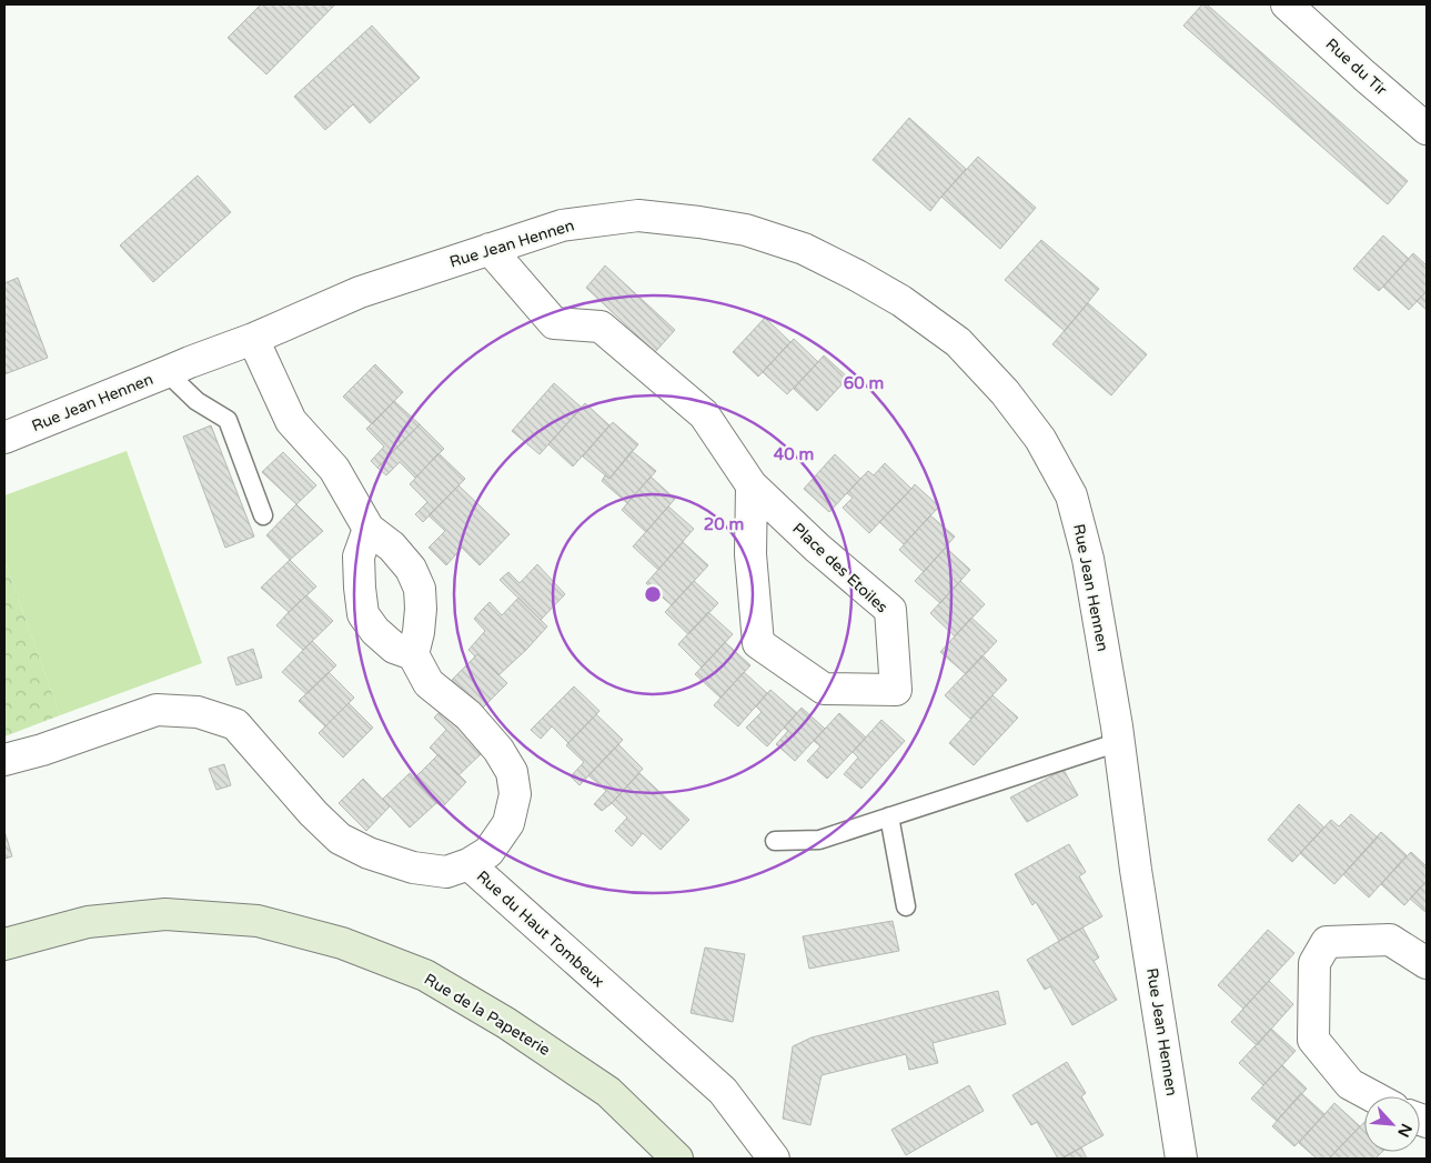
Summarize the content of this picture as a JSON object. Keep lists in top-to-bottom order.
{
  "streets": {
    "main road": ["Rue de la Papeterie"],
    "street": [
      "Rue du Tir",
      "Rue Jean Hennen",
      "Place des Etoiles",
      "Rue du Haut Tombeux"
    ]
  },
  "crossings": [
    ["Rue Jean Hennen", "Place des Etoiles"]
  ],
  "north": "bottom right",
  "rings": ["60 m", "40 m", "20 m"]
}
